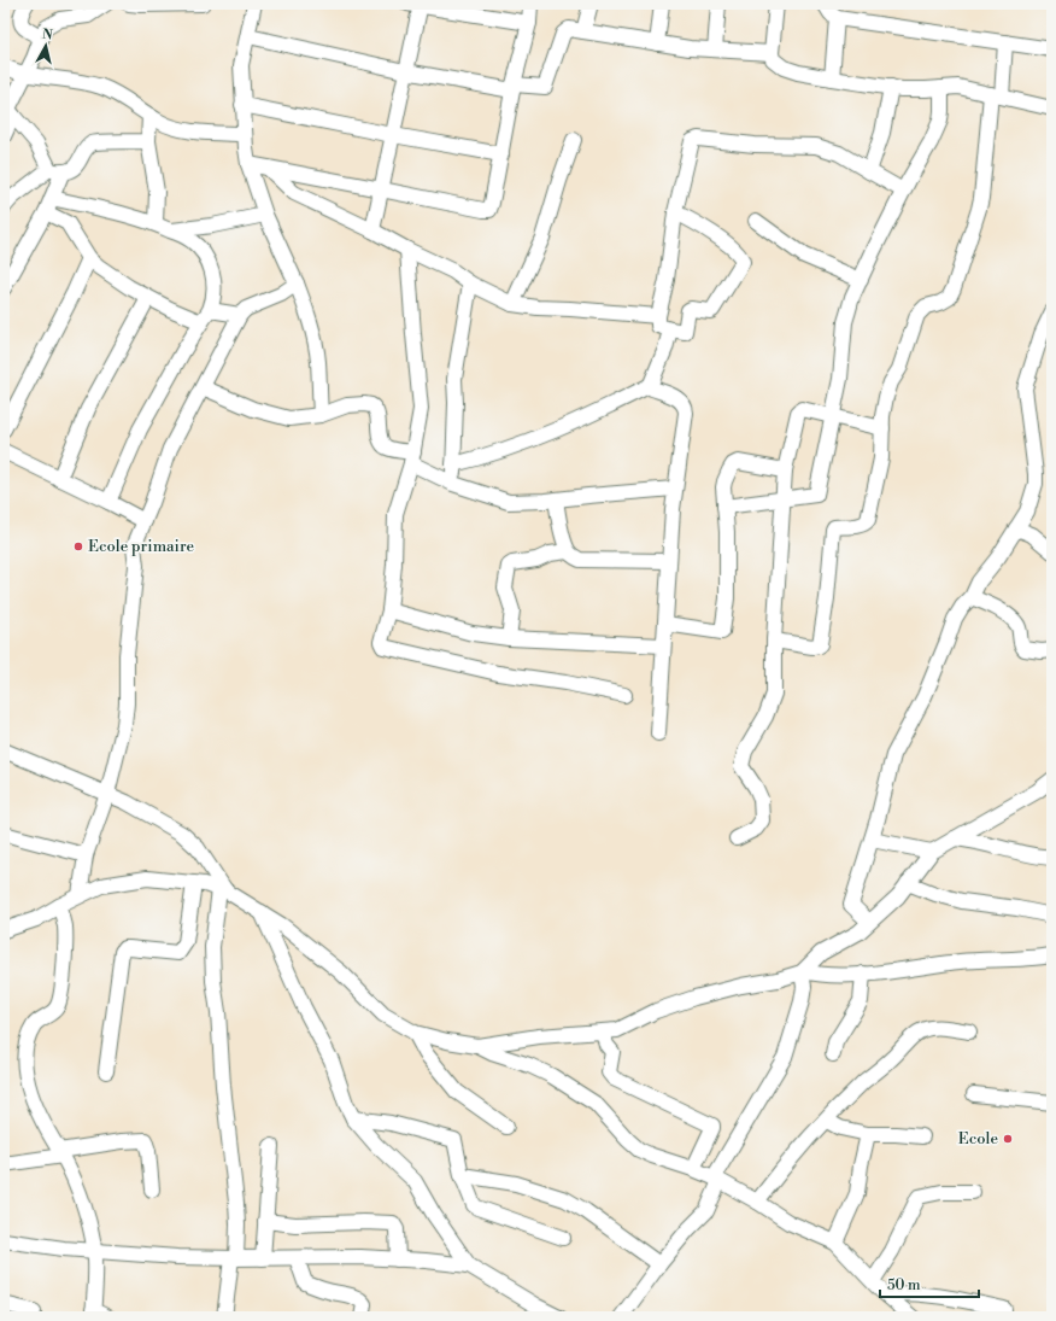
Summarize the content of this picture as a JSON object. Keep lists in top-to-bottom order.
{
  "places": ["Ecole primaire", "Ecole"],
  "scale_bar": "50 m",
  "north": "top"
}
